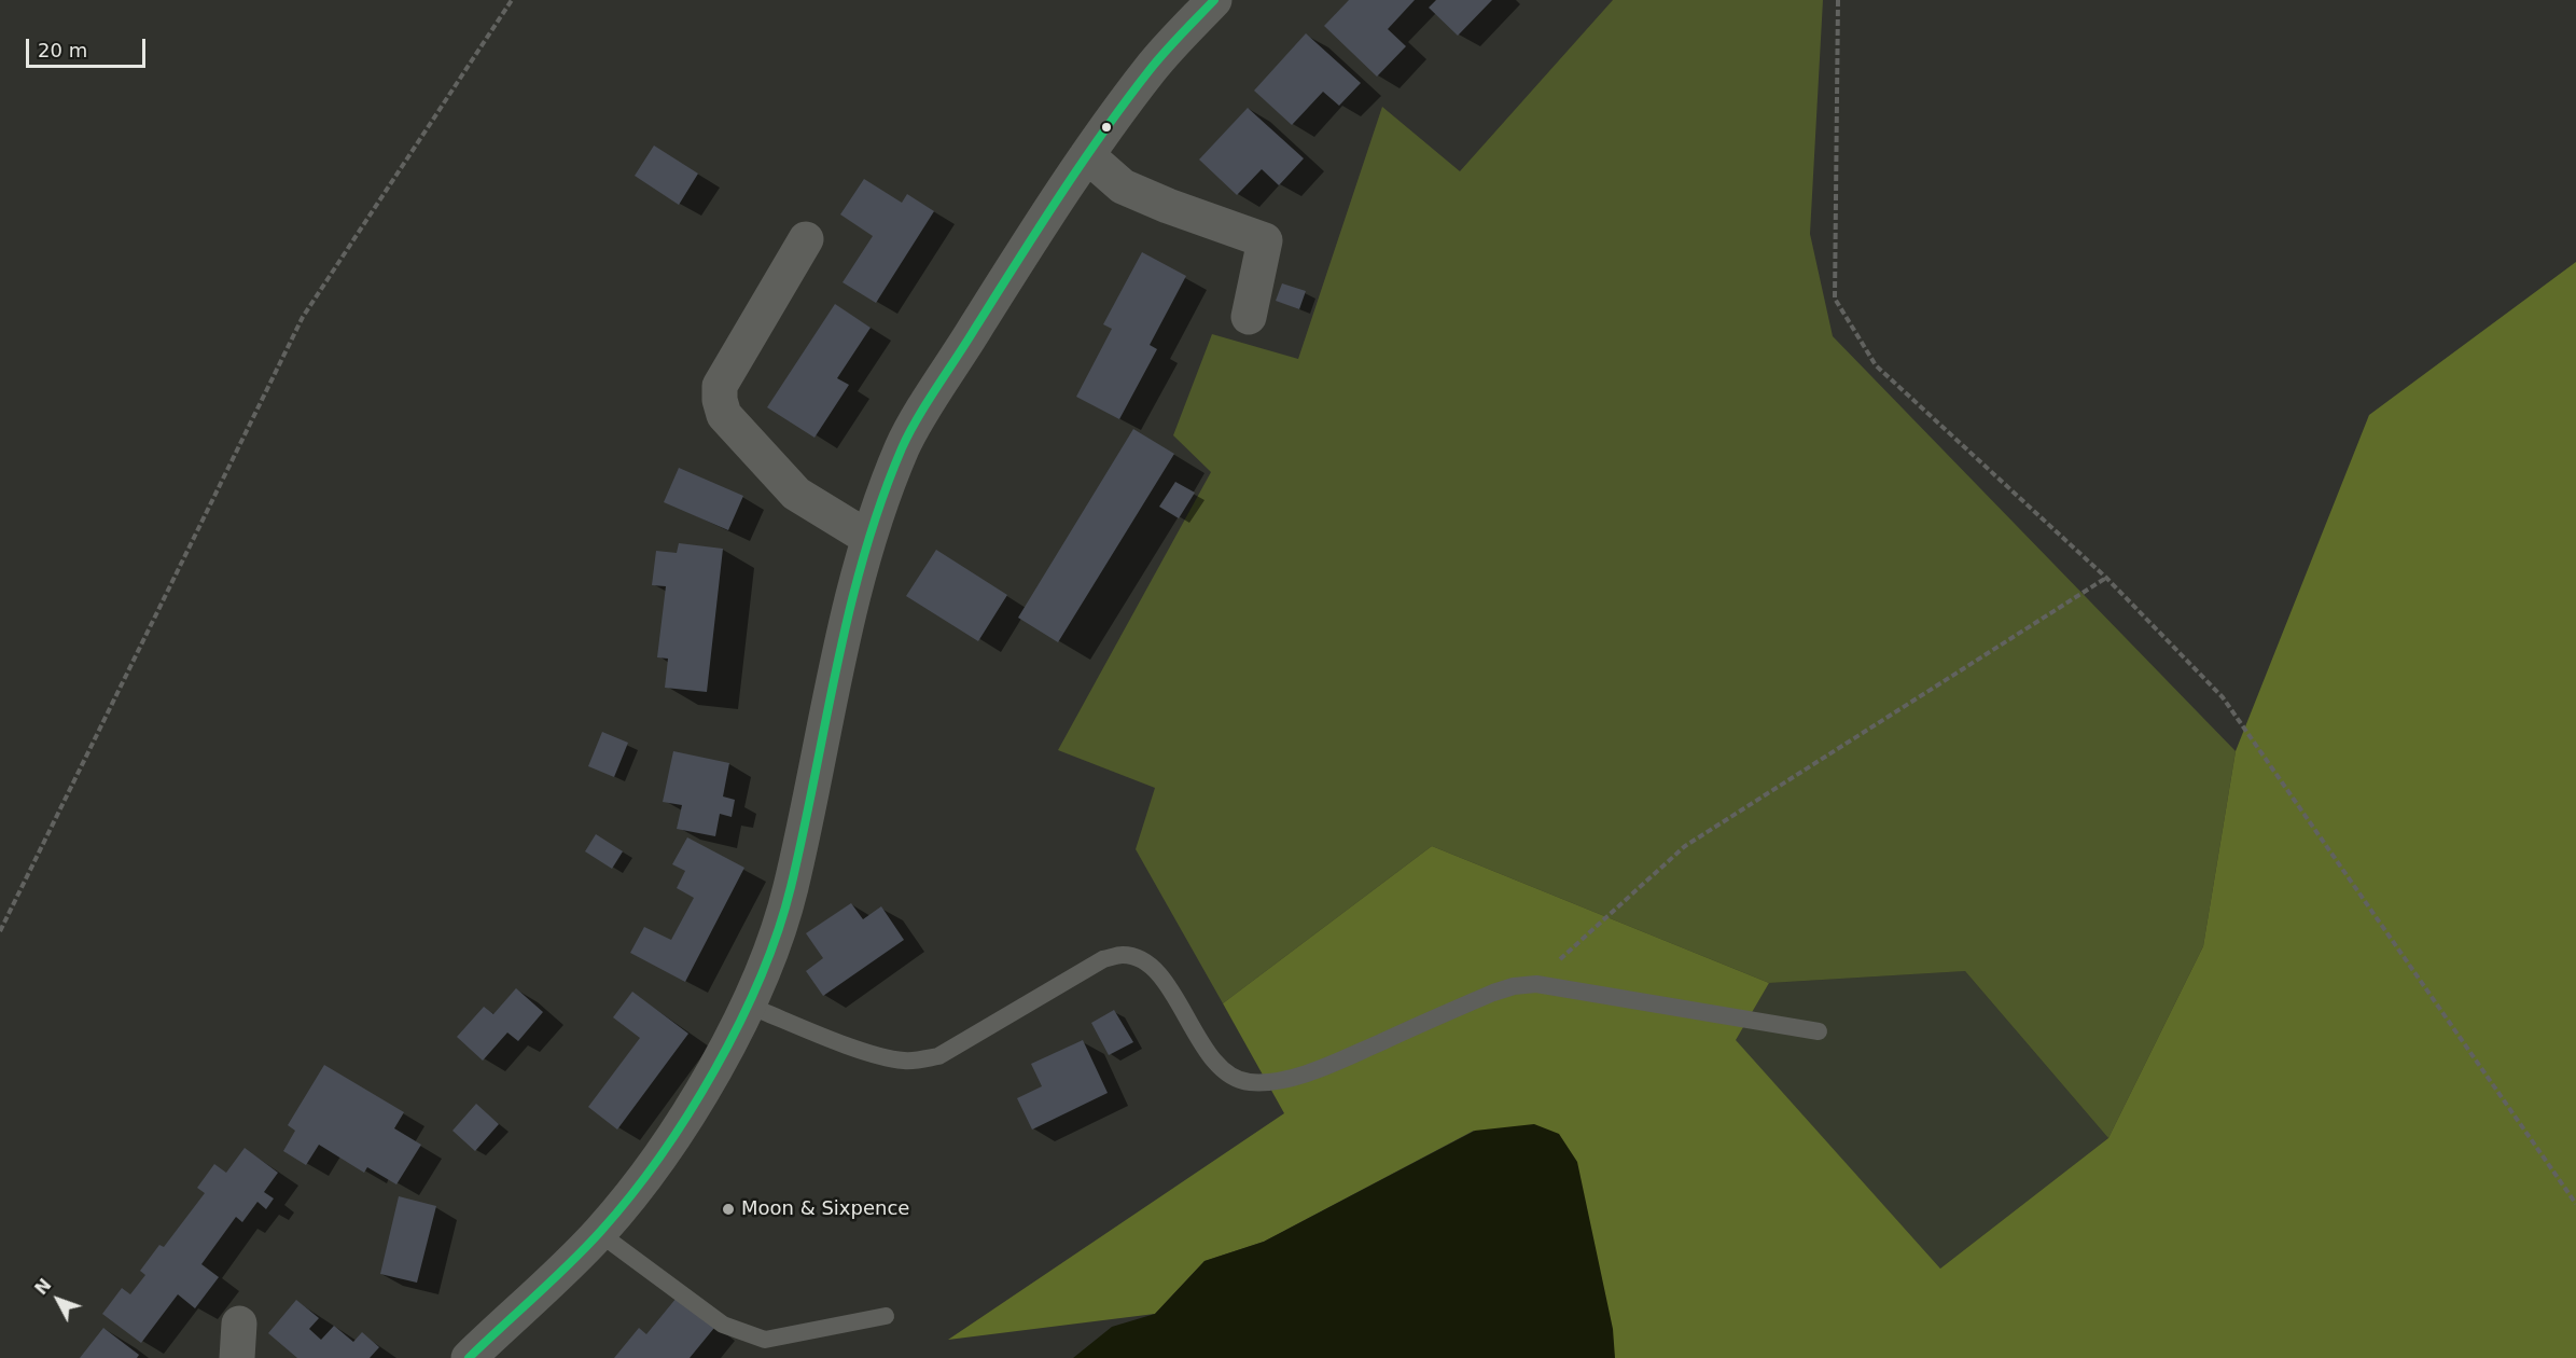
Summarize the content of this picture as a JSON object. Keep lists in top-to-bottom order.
{
  "places": ["Moon & Sixpence"],
  "scale_bar": "20 m",
  "north": "top left"
}
